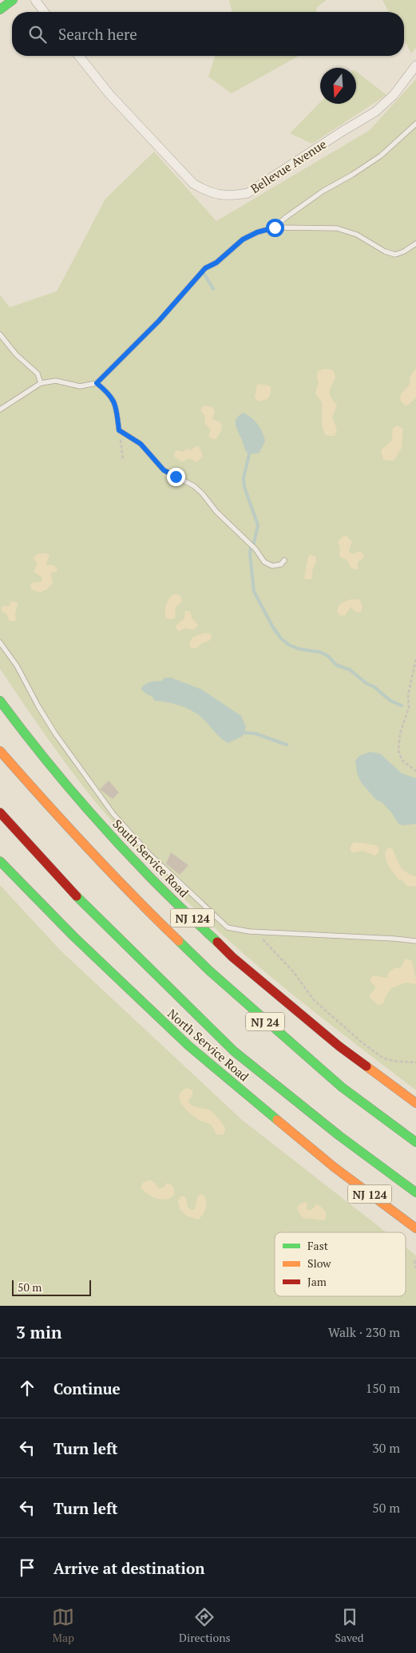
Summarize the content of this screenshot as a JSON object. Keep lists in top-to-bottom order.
{
  "streets": {
    "main road": [
      "South Service Road",
      "NJ 124",
      "NJ 24",
      "North Service Road"
    ],
    "street": ["Bellevue Avenue"]
  },
  "legend": ["Fast", "Slow", "Jam"],
  "scale_bar": "50 m",
  "north": "bottom",
  "page": {
    "search": "Search here",
    "scale": "50 m",
    "heading": ["3 min", "Walk · 230 m"],
    "list": [
      ["Continue", "150 m"],
      ["Turn left", "30 m"],
      ["Turn left", "50 m"],
      "Arrive at destination"
    ],
    "nav": ["Map", "Directions", "Saved"]
  }
}
